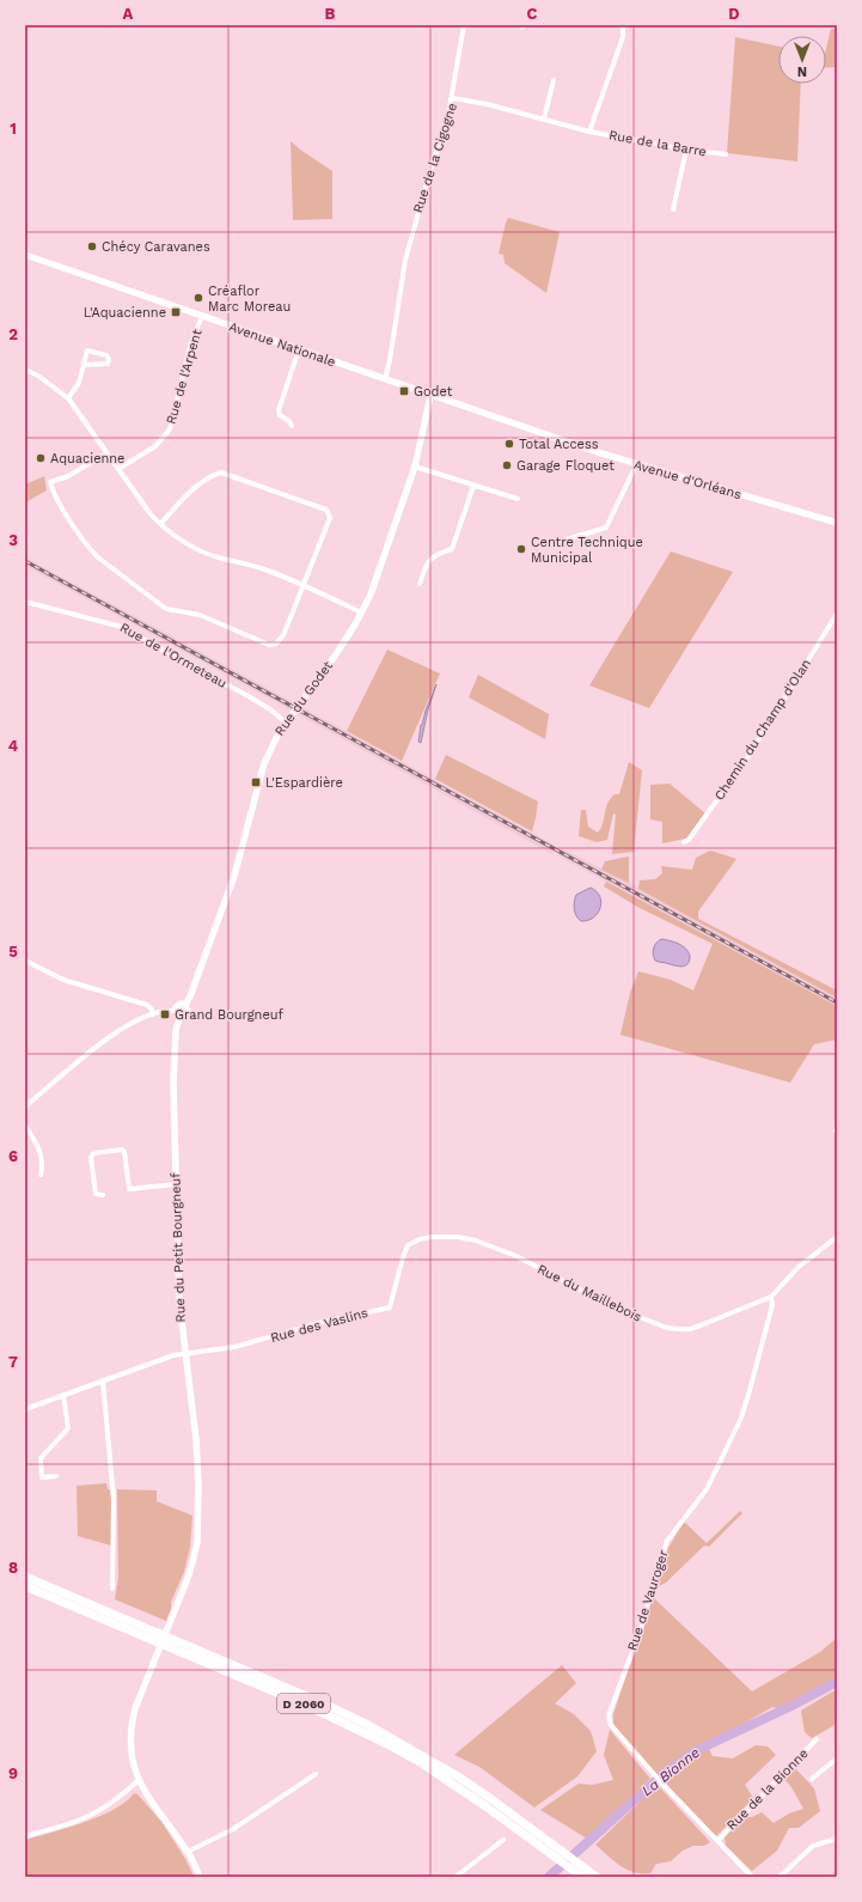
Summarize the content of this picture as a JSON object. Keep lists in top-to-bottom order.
{
  "streets": {
    "highway": ["D 2060"],
    "street": [
      "Rue de la Barre",
      "Rue de la Cigogne",
      "Avenue Nationale",
      "Rue de l'Arpent",
      "Avenue d'Orléans",
      "Rue de l'Ormeteau",
      "Rue du Godet",
      "Chemin du Champ d'Olan",
      "Rue du Petit Bourgneuf",
      "Rue du Maillebois",
      "Rue des Vaslins",
      "Rue de Vauroger",
      "Rue de la Bionne"
    ]
  },
  "crossings": [
    ["Rue de la Barre", "Rue de la Cigogne"],
    ["Rue de la Cigogne", "Avenue Nationale"],
    ["Avenue Nationale", "Rue de l'Arpent"],
    ["Avenue Nationale", "Avenue d'Orléans"],
    ["Avenue Nationale", "Rue du Godet"],
    ["Avenue d'Orléans", "Rue du Godet"],
    ["Rue de l'Ormeteau", "Rue du Godet"],
    ["Rue du Godet", "Rue du Petit Bourgneuf"],
    ["Rue du Petit Bourgneuf", "Rue des Vaslins"],
    ["Rue du Maillebois", "Rue des Vaslins"],
    ["Rue du Maillebois", "Rue de Vauroger"],
    ["Rue de Vauroger", "Rue de la Bionne"]
  ],
  "water": ["La Bionne"],
  "places": {
    "other": [
      "Chécy Caravanes",
      "Créaflor Marc Moreau",
      "Total Access",
      "Aquacienne",
      "Garage Floquet",
      "Centre Technique Municipal"
    ],
    "transit": [
      "L'Aquacienne",
      "Godet",
      "L'Espardière",
      "Grand Bourgneuf"
    ]
  },
  "north": "bottom",
  "grid": {
    "columns": [
      "A",
      "B",
      "C",
      "D"
    ],
    "rows": [
      "1",
      "2",
      "3",
      "4",
      "5",
      "6",
      "7",
      "8",
      "9"
    ]
  }
}
